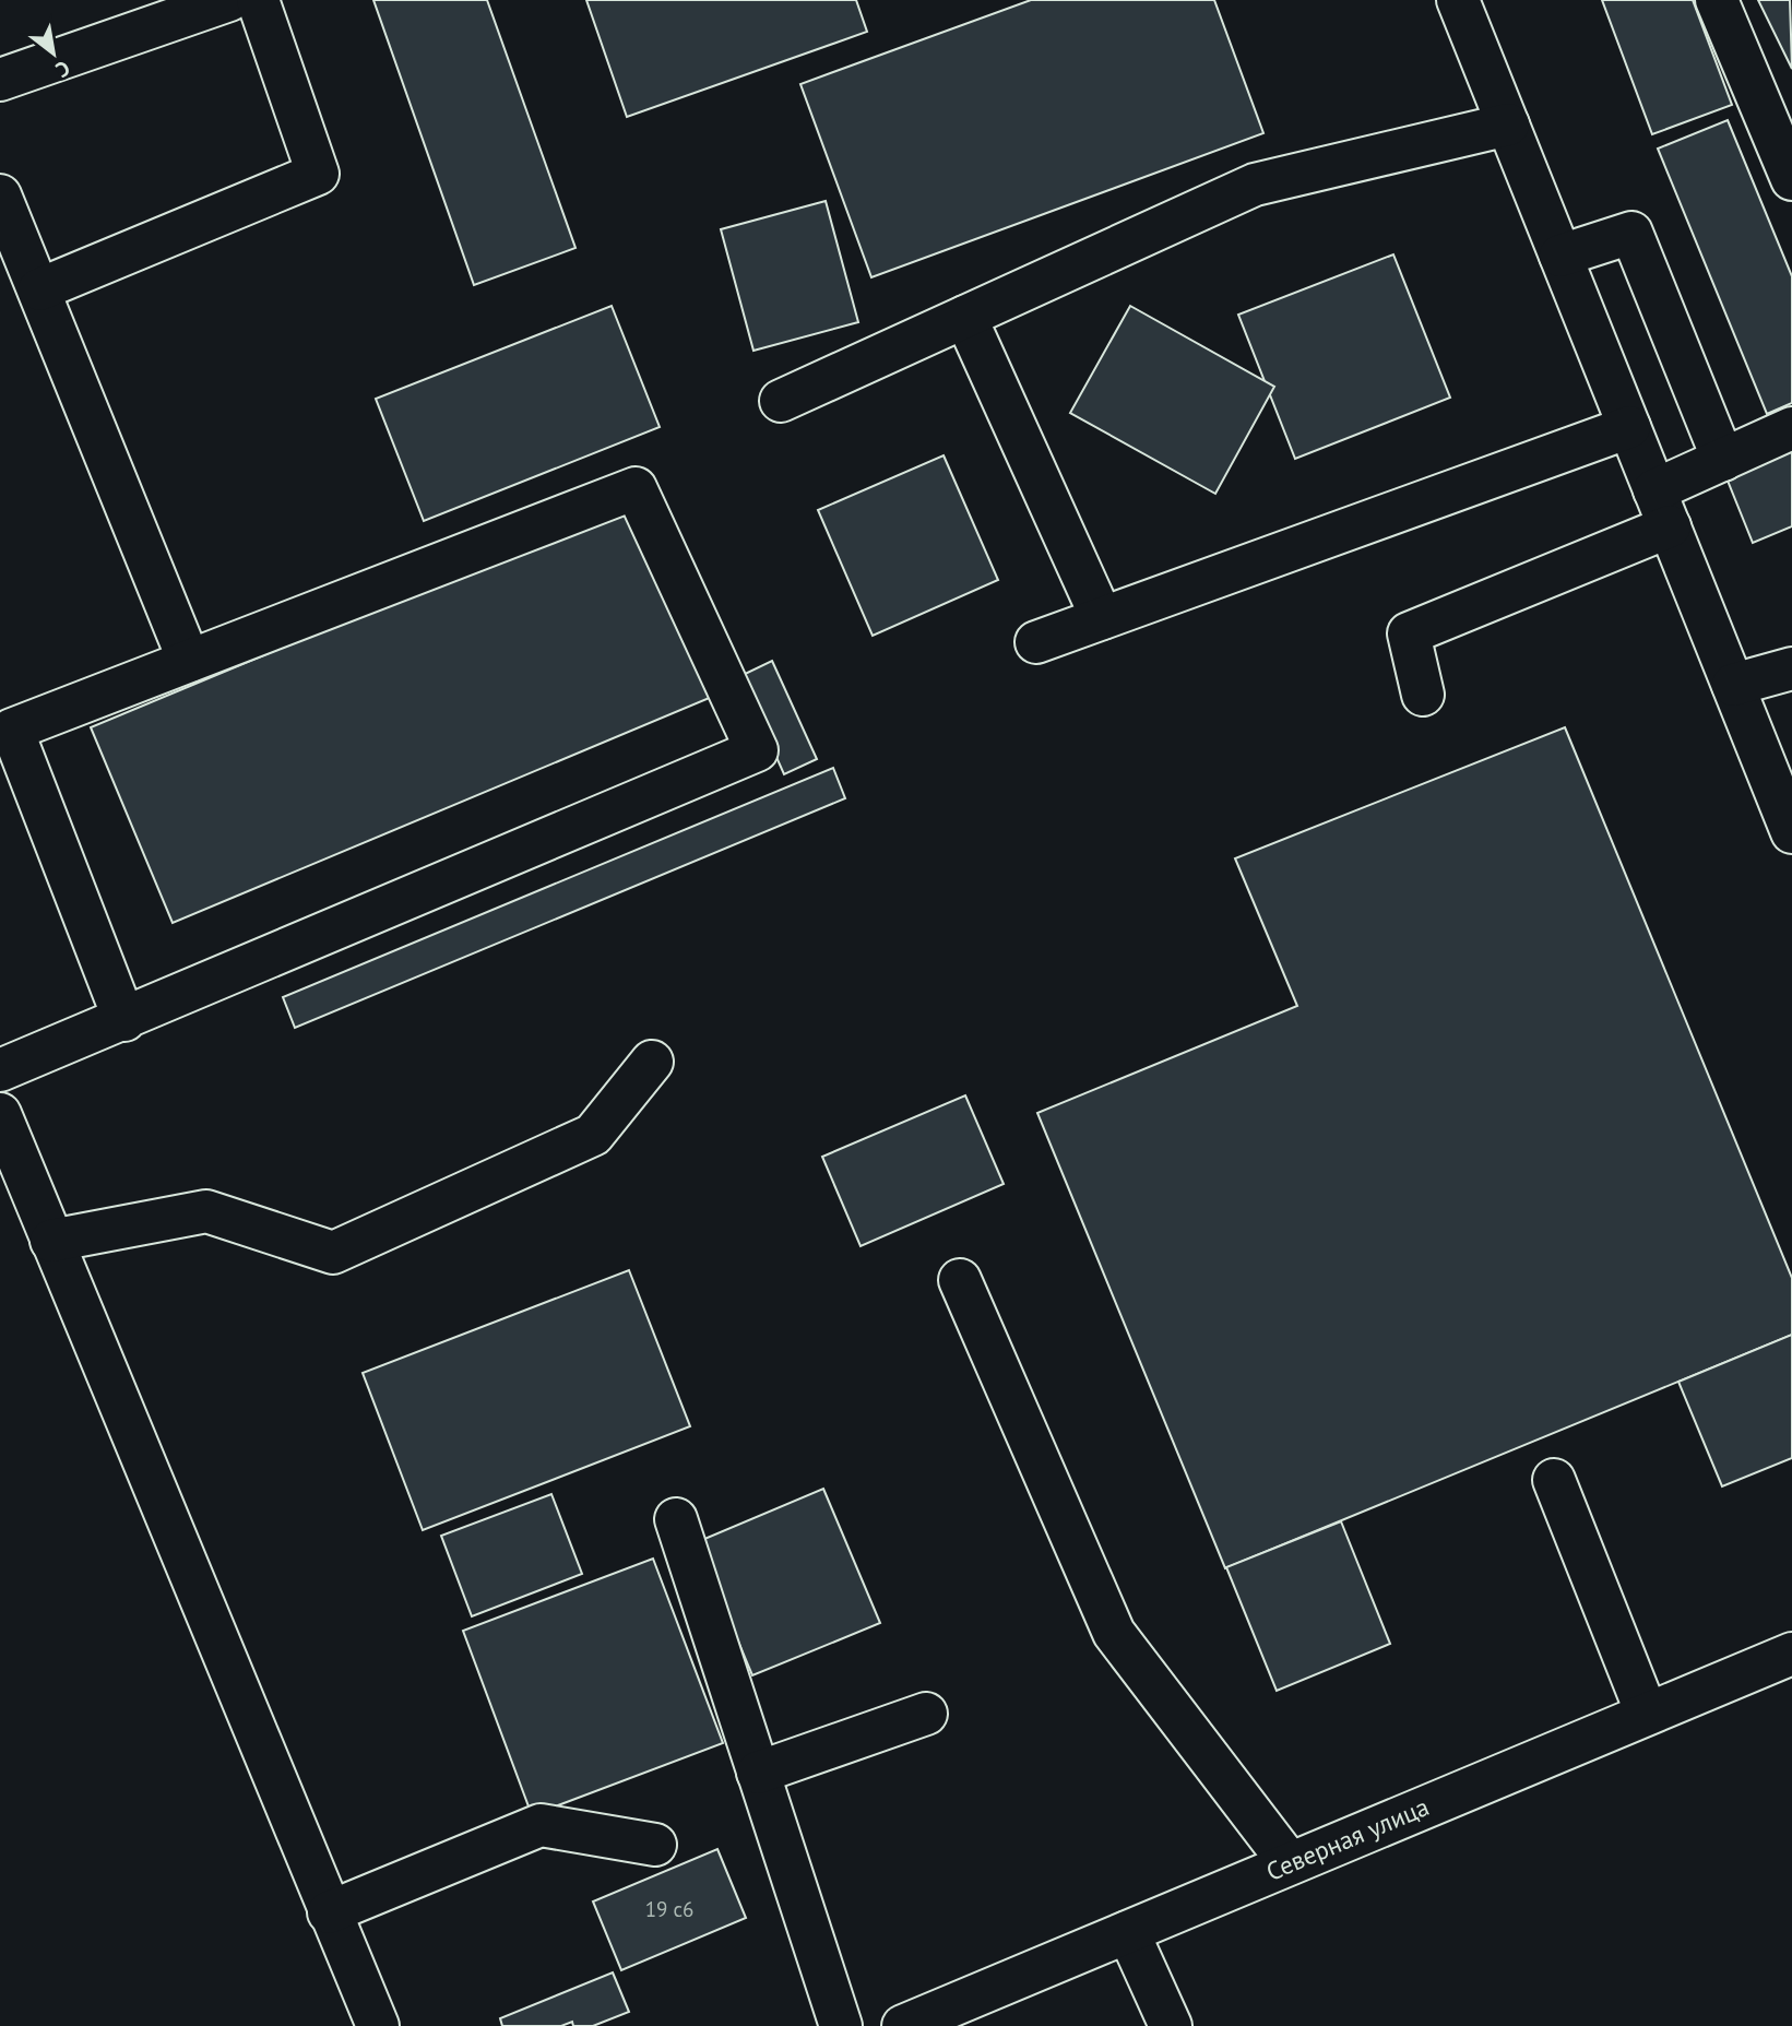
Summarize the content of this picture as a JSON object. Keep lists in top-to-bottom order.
{
  "streets": {
    "main road": ["Северная улица"]
  },
  "house_numbers": ["19 с6"],
  "north": "bottom right"
}
